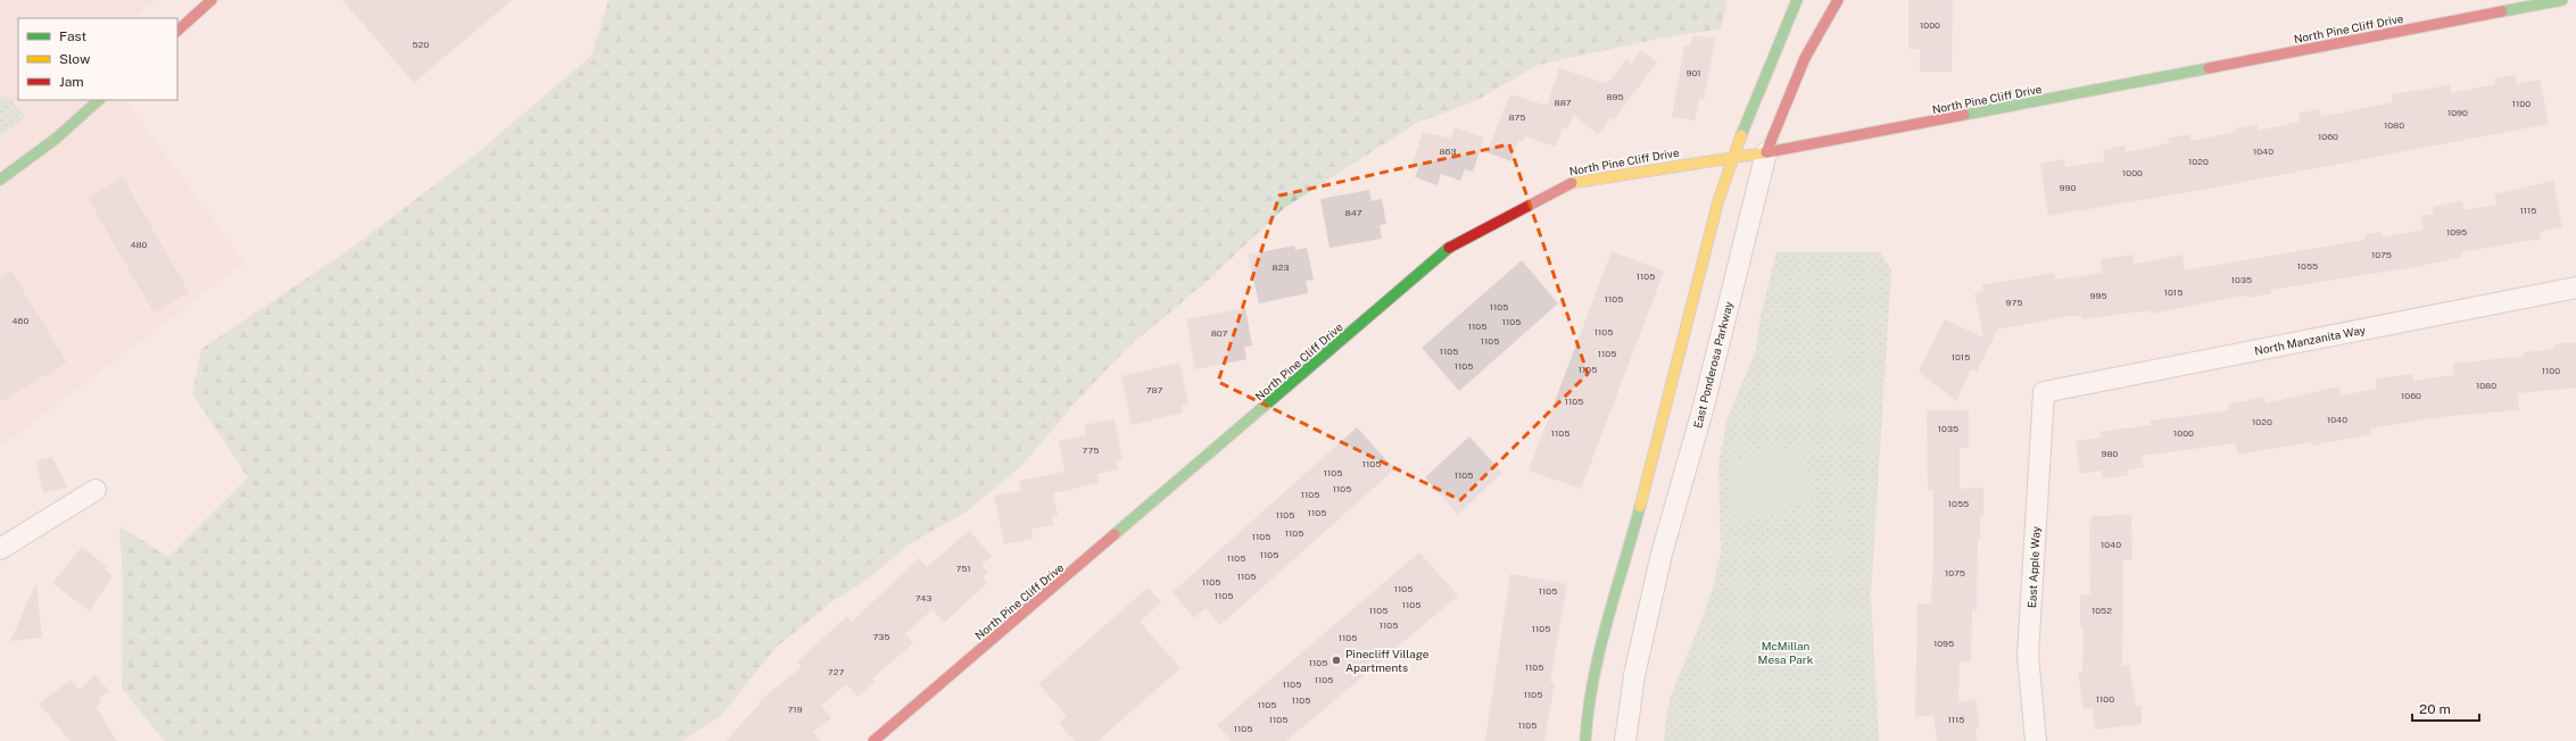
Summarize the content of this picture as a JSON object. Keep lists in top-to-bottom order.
{
  "streets": {
    "street": [
      "North Pine Cliff Drive",
      "North Manzanita Way",
      "East Ponderosa Parkway",
      "East Apple Way"
    ]
  },
  "crossings": [
    ["North Pine Cliff Drive", "East Ponderosa Parkway"],
    ["North Manzanita Way", "East Apple Way"]
  ],
  "parks": ["McMillan Mesa Park"],
  "places": ["Pinecliff Village Apartments"],
  "house_numbers": [
    "1000",
    "520",
    "901",
    "895",
    "887",
    "1100",
    "1090",
    "875",
    "1080",
    "1060",
    "863",
    "1040",
    "1020",
    "1000",
    "990",
    "1115",
    "847",
    "1095",
    "480",
    "1075",
    "1055",
    "823",
    "1105",
    "1035",
    "1015",
    "995",
    "1105",
    "975",
    "1105",
    "460",
    "1105",
    "1105",
    "1105",
    "807",
    "1105",
    "1105",
    "1105",
    "1015",
    "1105",
    "1105",
    "1100",
    "1080",
    "787",
    "1060",
    "1105",
    "1040",
    "1020",
    "1035",
    "1105",
    "1000",
    "775",
    "980",
    "1105",
    "1105",
    "1105",
    "1105",
    "1105",
    "1055",
    "1105",
    "1105",
    "1105",
    "1105",
    "1040",
    "1105",
    "1105",
    "751",
    "1075",
    "1105",
    "1105",
    "1105",
    "1105",
    "1105",
    "743",
    "1105",
    "1105",
    "1052",
    "1105",
    "1105",
    "735",
    "1105",
    "1095",
    "1105",
    "1105",
    "727",
    "1105",
    "1105",
    "1105",
    "1100",
    "1105",
    "1105",
    "719",
    "1105",
    "1115",
    "1105",
    "1105"
  ],
  "legend": ["Fast", "Slow", "Jam"],
  "scale_bar": "20 m"
}
